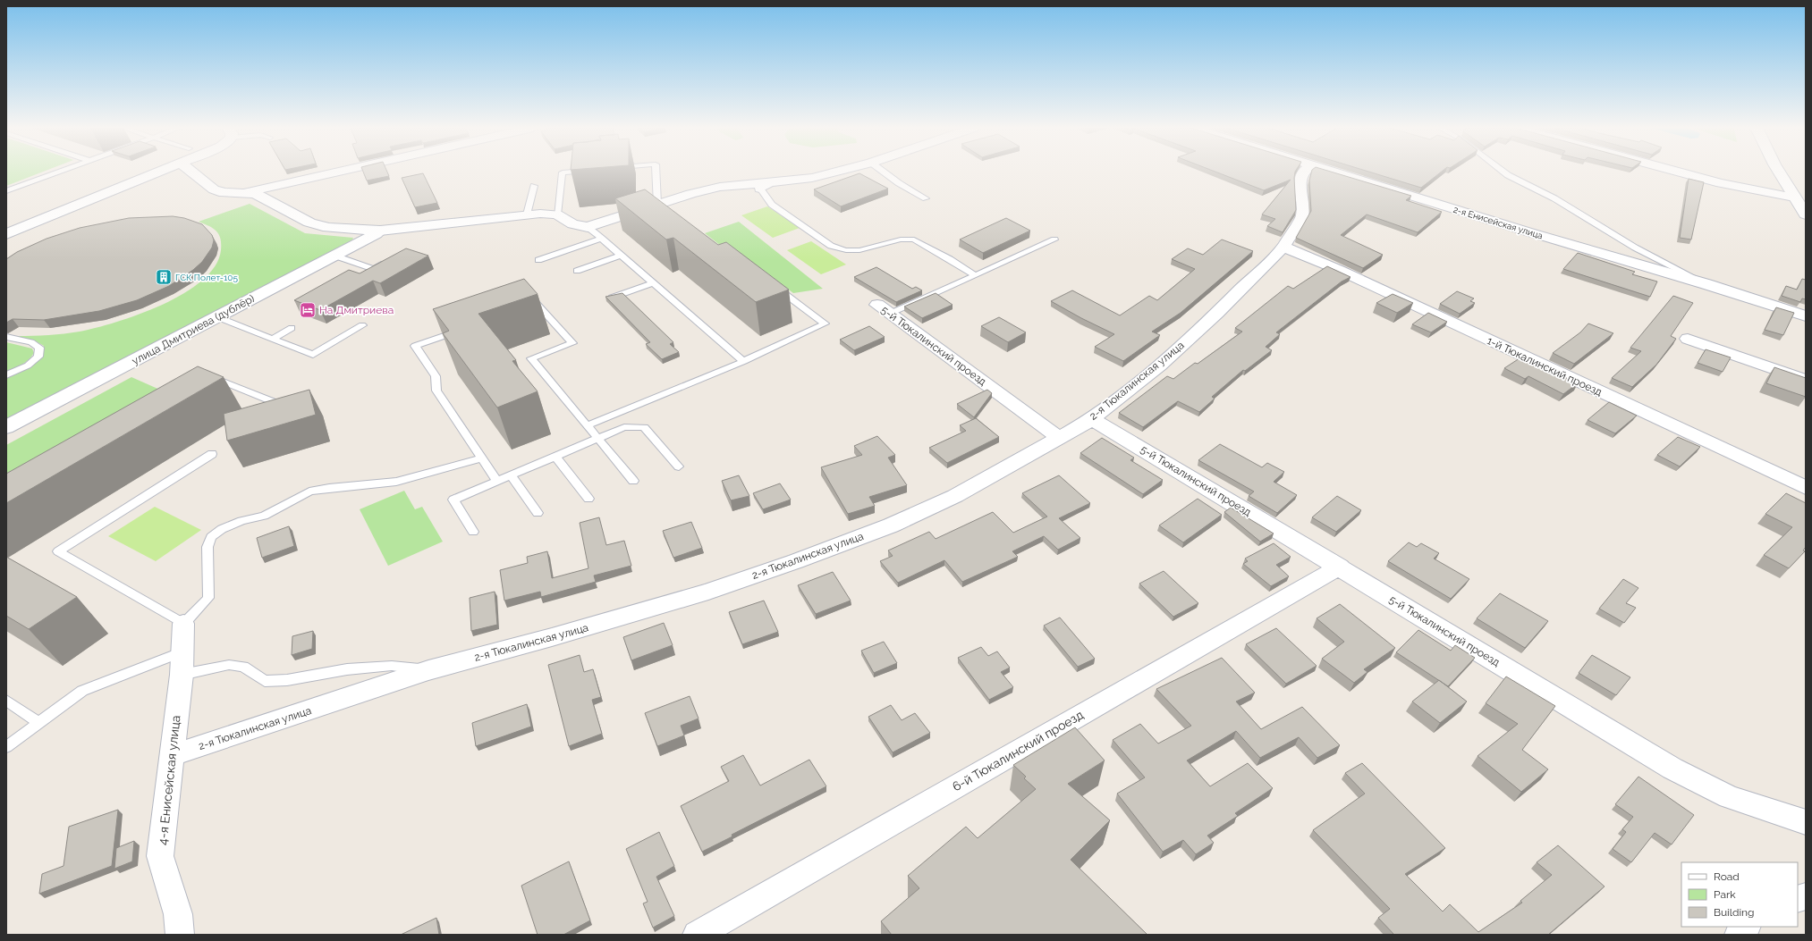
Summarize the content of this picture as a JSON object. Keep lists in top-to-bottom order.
{
  "streets": {
    "main road": ["улица Дмитриева (дублёр)"],
    "street": [
      "2-я Енисейская улица",
      "5-й Тюкалинский проезд",
      "1-й Тюкалинский проезд",
      "2-я Тюкалинская улица",
      "6-й Тюкалинский проезд",
      "4-я Енисейская улица"
    ]
  },
  "crossings": [
    ["5-й Тюкалинский проезд", "2-я Тюкалинская улица"],
    ["5-й Тюкалинский проезд", "6-й Тюкалинский проезд"],
    ["1-й Тюкалинский проезд", "2-я Тюкалинская улица"],
    ["2-я Тюкалинская улица", "4-я Енисейская улица"]
  ],
  "places": {
    "building": ["ГСК Полет-105"],
    "hotel": ["На Дмитриева"]
  },
  "legend": ["Road", "Park", "Building"]
}
